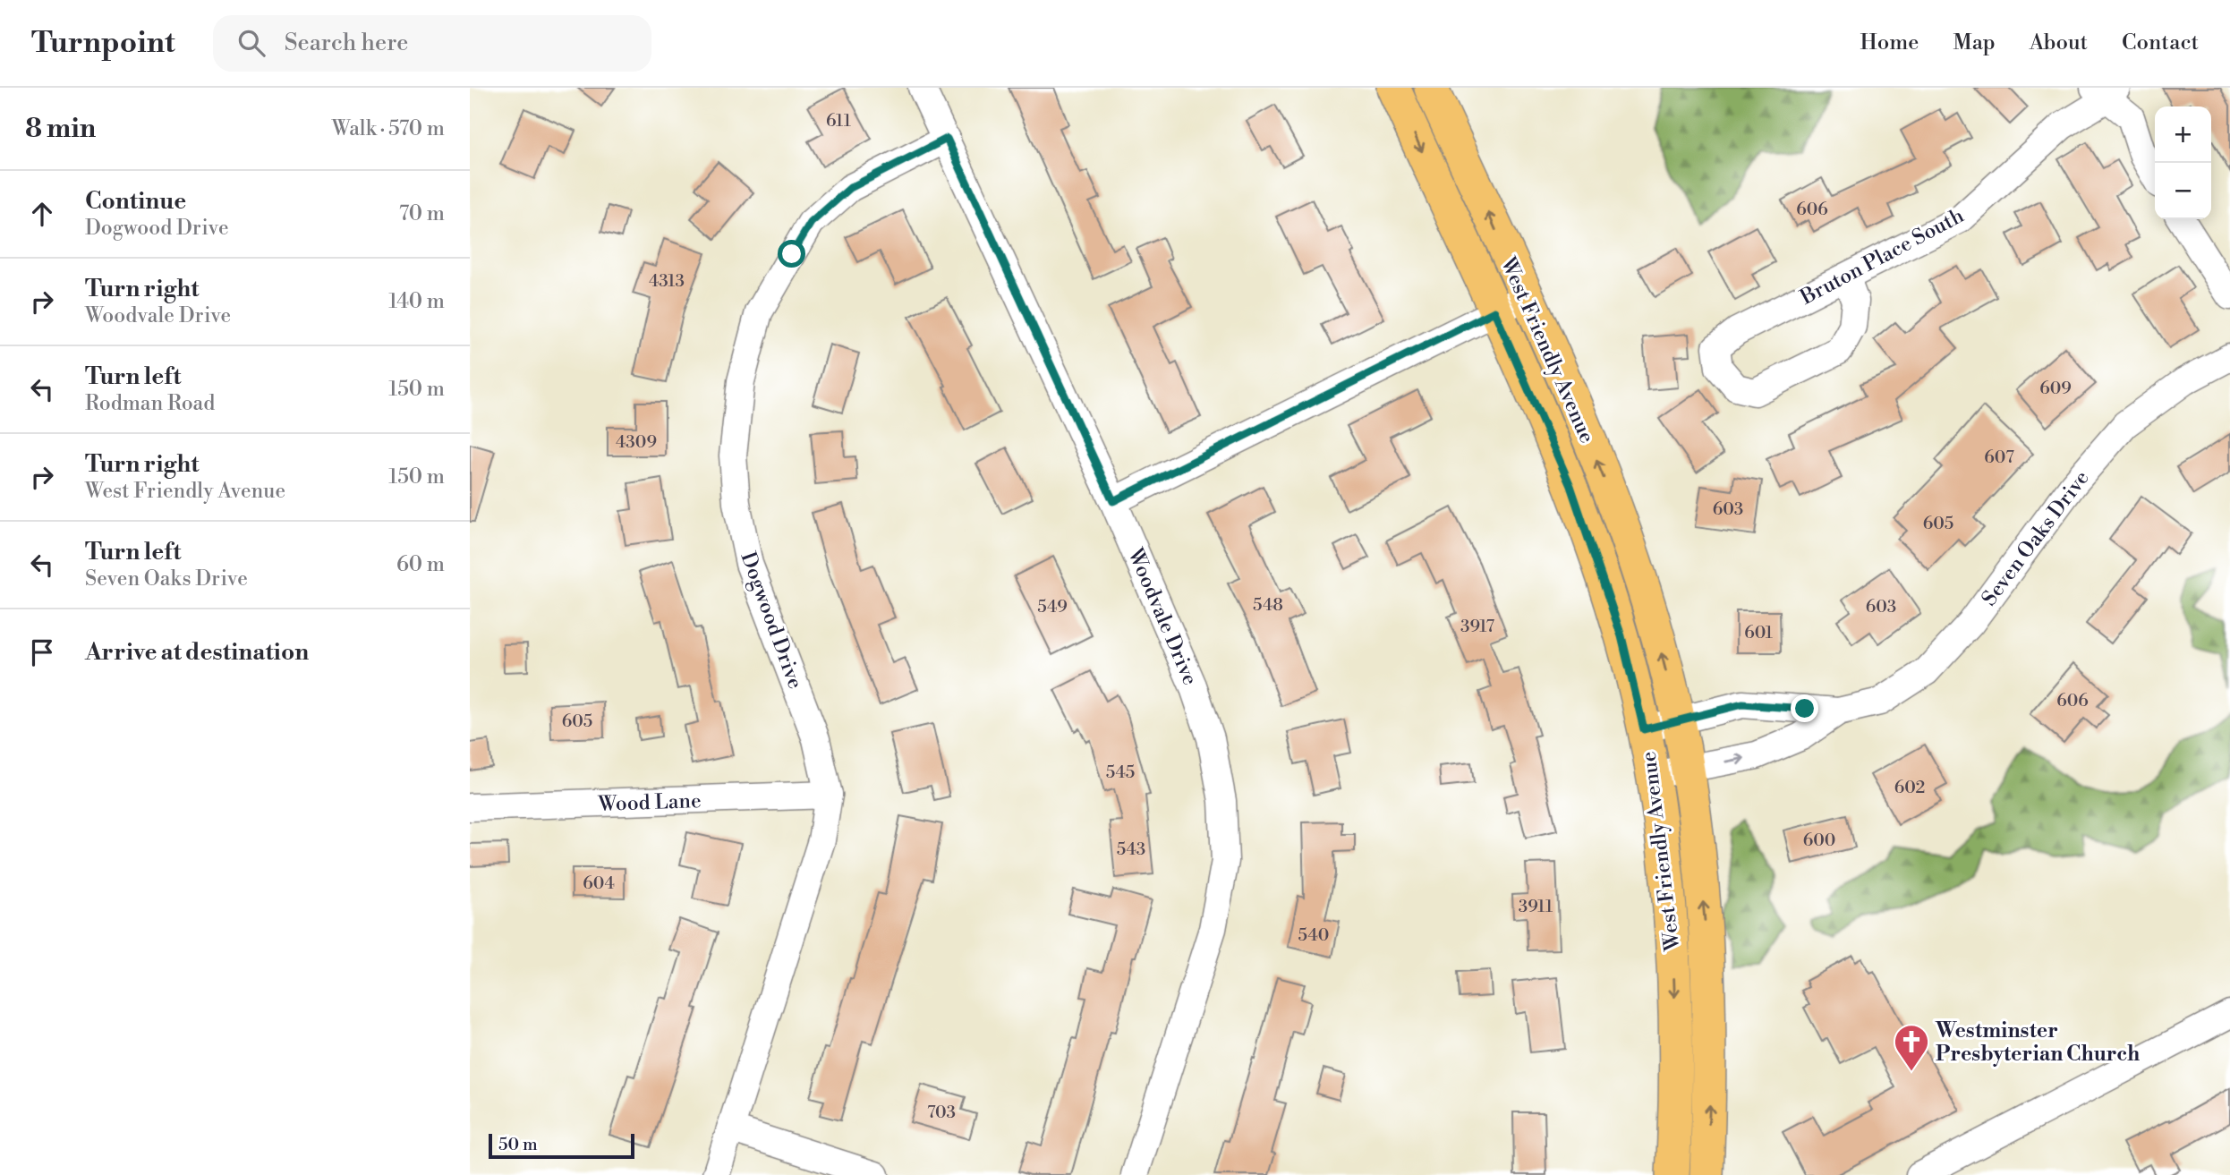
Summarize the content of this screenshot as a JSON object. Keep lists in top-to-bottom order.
{
  "streets": {
    "main road": ["West Friendly Avenue"],
    "street": [
      "Bruton Place South",
      "Seven Oaks Drive",
      "Woodvale Drive",
      "Dogwood Drive",
      "Wood Lane"
    ]
  },
  "crossings": [
    ["West Friendly Avenue", "Seven Oaks Drive"],
    ["Woodvale Drive", "Dogwood Drive"],
    ["Dogwood Drive", "Wood Lane"]
  ],
  "places": {
    "church": ["Westminster Presbyterian Church"]
  },
  "house_numbers": [
    "611",
    "606",
    "4313",
    "609",
    "4309",
    "607",
    "603",
    "605",
    "548",
    "549",
    "603",
    "3917",
    "601",
    "606",
    "605",
    "545",
    "602",
    "600",
    "543",
    "604",
    "3911",
    "540",
    "703"
  ],
  "scale_bar": "50 m",
  "page": {
    "header": "Turnpoint",
    "search": "Search here",
    "nav": [
      "Home",
      "Map",
      "About",
      "Contact"
    ],
    "heading": ["8 min", "Walk · 570 m"],
    "map_buttons": ["+", "−"],
    "list": [
      ["Continue", "Dogwood Drive", "70 m"],
      ["Turn right", "Woodvale Drive", "140 m"],
      ["Turn left", "Rodman Road", "150 m"],
      ["Turn right", "West Friendly Avenue", "150 m"],
      ["Turn left", "Seven Oaks Drive", "60 m"],
      "Arrive at destination"
    ],
    "scale": "50 m"
  }
}
